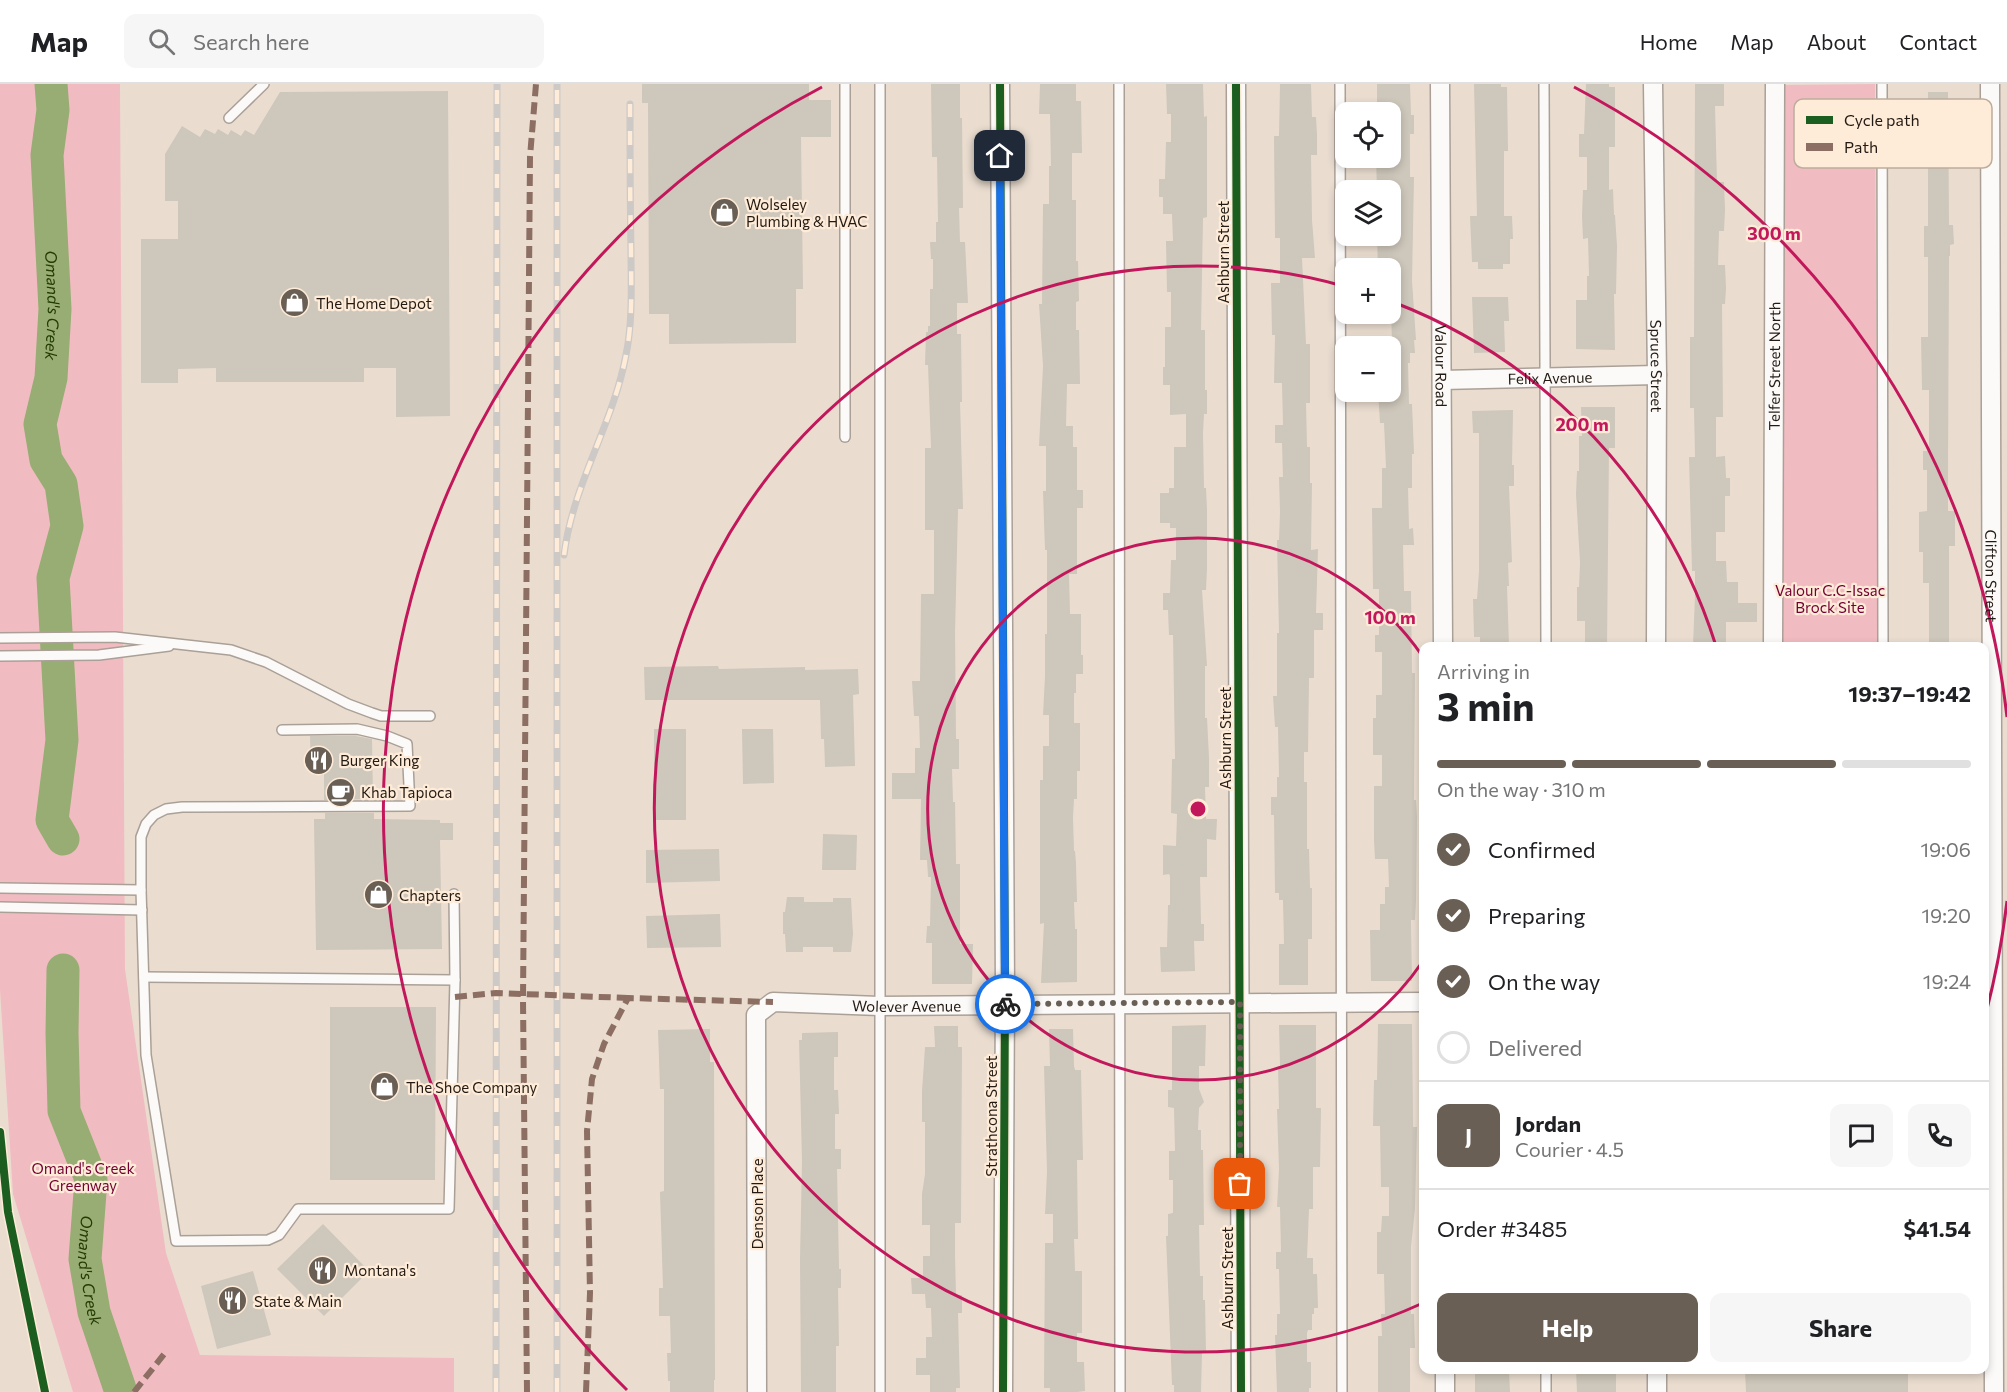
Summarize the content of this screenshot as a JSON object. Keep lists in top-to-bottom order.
{
  "streets": {
    "street": [
      "Ashburn Street",
      "Valour Road",
      "Spruce Street",
      "Telfer Street North",
      "Felix Avenue",
      "Clifton Street",
      "Wolever Avenue",
      "Strathcona Street",
      "Denson Place"
    ]
  },
  "crossings": [
    ["Ashburn Street", "Wolever Avenue"],
    ["Valour Road", "Felix Avenue"],
    ["Spruce Street", "Felix Avenue"],
    ["Wolever Avenue", "Strathcona Street"],
    ["Wolever Avenue", "Denson Place"]
  ],
  "water": ["Omand's Creek"],
  "parks": ["Valour C.C-Issac Brock Site", "Omand's Creek Greenway"],
  "places": {
    "shop": [
      "Wolseley Plumbing & HVAC",
      "The Home Depot",
      "Chapters",
      "The Shoe Company"
    ],
    "restaurant": ["Burger King", "Montana's", "State & Main"],
    "cafe": ["Khab Tapioca"]
  },
  "legend": ["Cycle path", "Path"],
  "page": {
    "header": "Map",
    "search": "Search here",
    "nav": [
      "Home",
      "Map",
      "About",
      "Contact"
    ],
    "map_buttons": ["+", "−"],
    "heading": ["3 min", "Arriving in", "19:37–19:42"],
    "panel": [
      "Jordan",
      "Courier · 4.5",
      "Order #3485",
      "$41.54"
    ],
    "bar": "On the way · 310 m",
    "list": [
      ["Confirmed", "19:06"],
      ["Preparing", "19:20"],
      ["On the way", "19:24"],
      "Delivered"
    ],
    "round": "J",
    "buttons": ["Help", "Share"]
  },
  "rings": ["300 m", "200 m", "100 m"]
}
